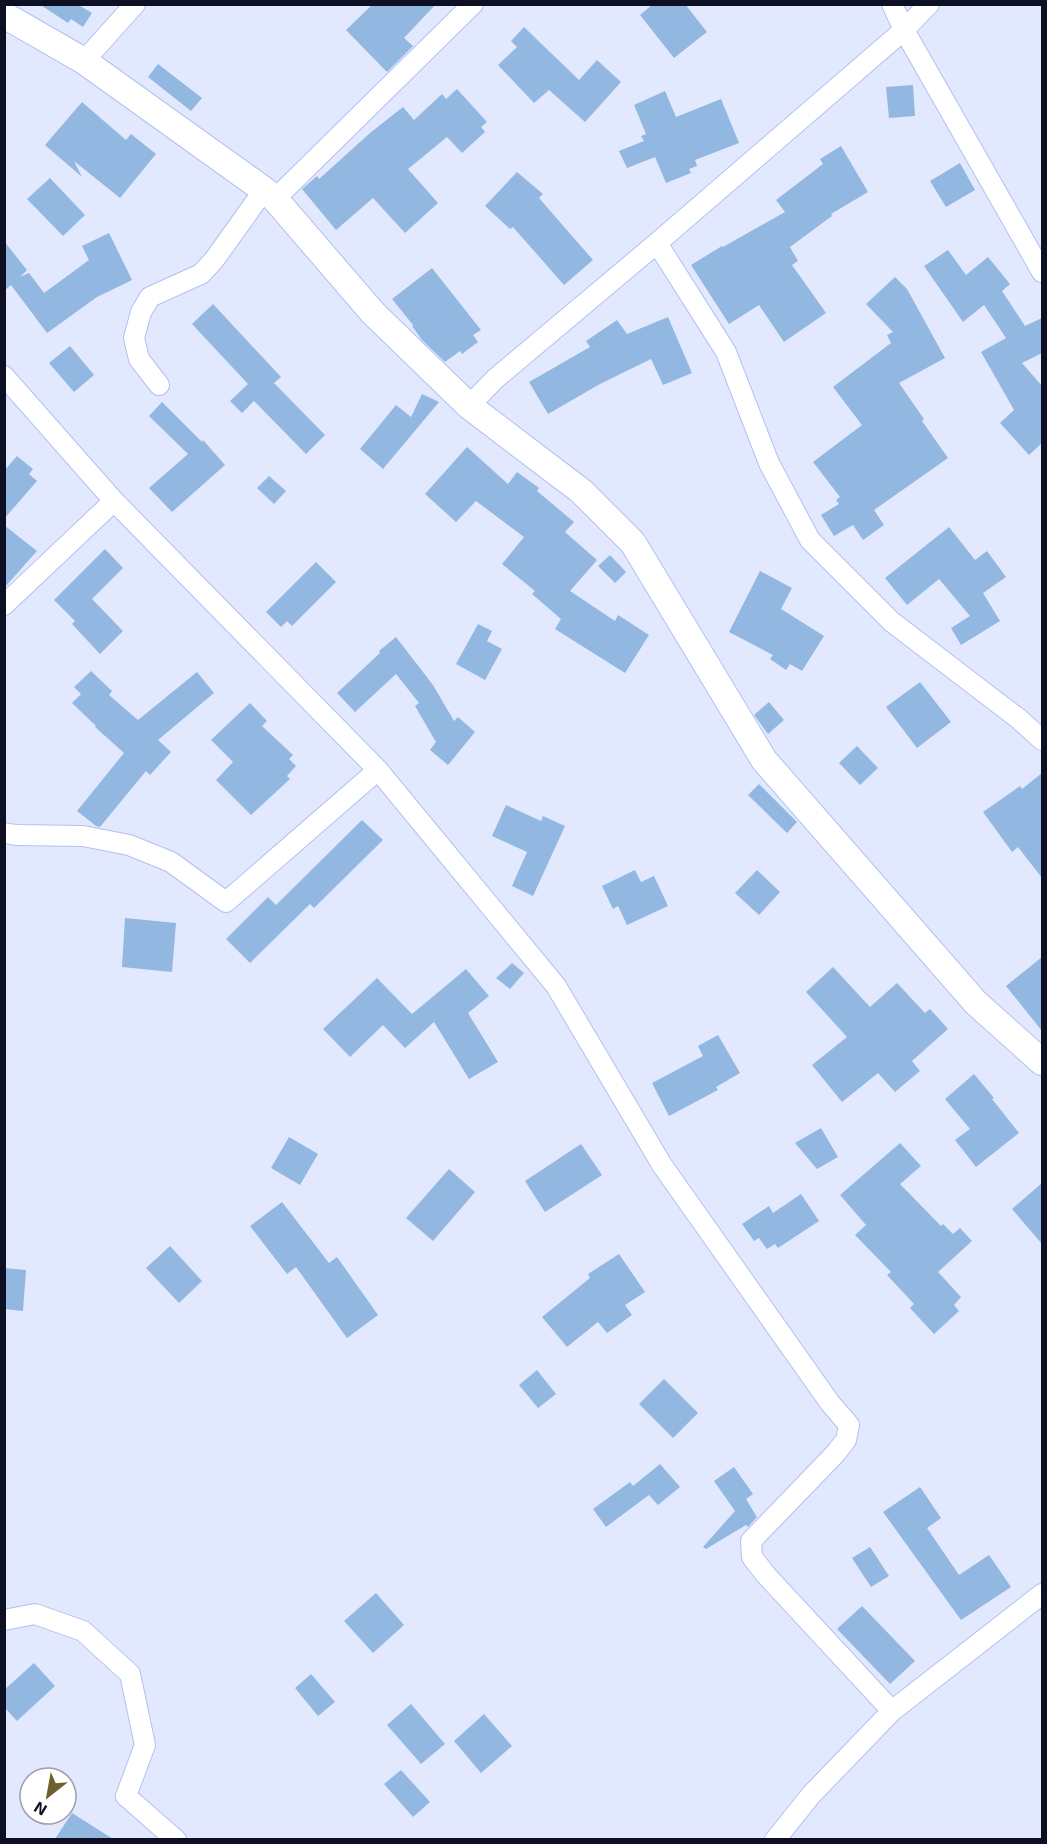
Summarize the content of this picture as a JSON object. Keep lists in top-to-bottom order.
{
  "north": "bottom left"
}
